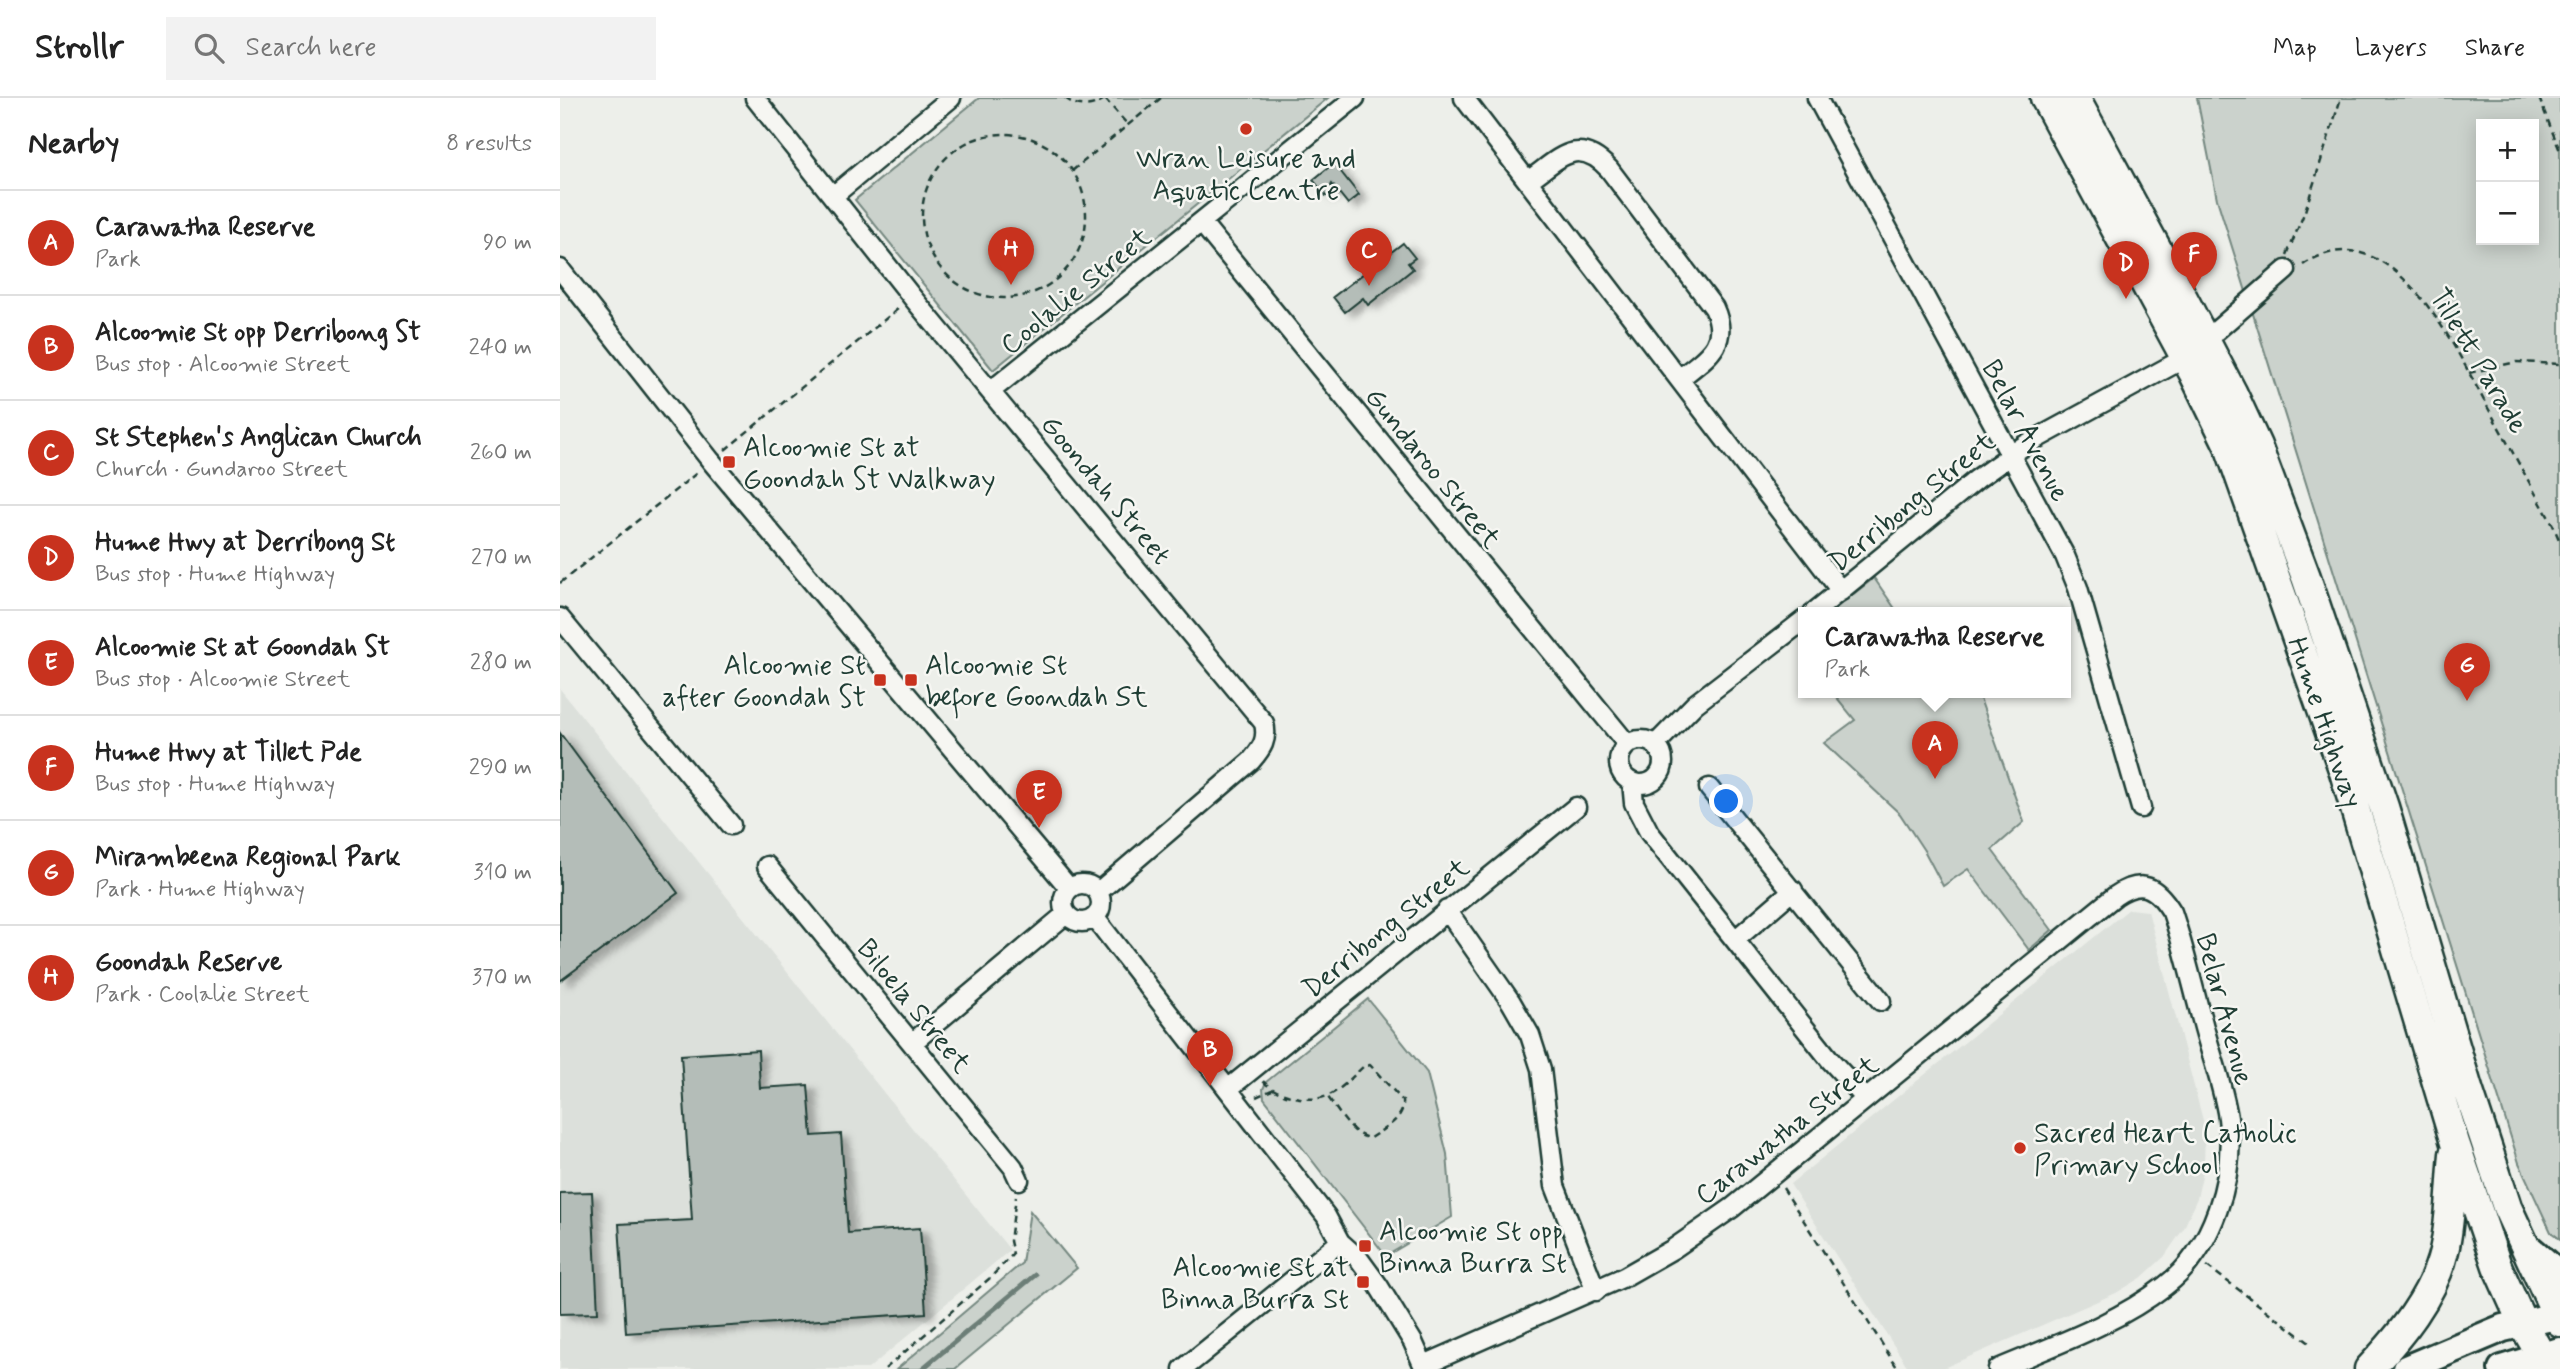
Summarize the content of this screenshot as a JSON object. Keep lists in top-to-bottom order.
{
  "streets": {
    "highway": ["Hume Highway"],
    "street": [
      "Coolalie Street",
      "Belar Avenue",
      "Gundaroo Street",
      "Goondah Street",
      "Derribong Street",
      "Biloela Street",
      "Carawatha Street"
    ],
    "path": ["Tillett Parade"]
  },
  "crossings": [
    ["Coolalie Street", "Gundaroo Street"],
    ["Coolalie Street", "Goondah Street"],
    ["Tillett Parade", "Derribong Street"],
    ["Belar Avenue", "Derribong Street"],
    ["Belar Avenue", "Carawatha Street"],
    ["Derribong Street", "Hume Highway"]
  ],
  "places": {
    "other": ["Wran Leisure and Aquatic Centre", "Sacred Heart Catholic Primary School"],
    "transit": [
      "Alcoomie St at Goondah St Walkway",
      "Alcoomie St after Goondah St",
      "Alcoomie St before Goondah St",
      "Alcoomie St opp Binna Burra St",
      "Alcoomie St at Binna Burra St"
    ]
  },
  "page": {
    "header": "Strollr",
    "search": "Search here",
    "nav": ["Map", "Layers", "Share"],
    "heading": ["Nearby", "8 results"],
    "map_buttons": ["+", "−"],
    "list": [
      {
        "mark": "A",
        "name": "Carawatha Reserve",
        "note": "Park",
        "value": "90 m"
      },
      {
        "mark": "B",
        "name": "Alcoomie St opp Derribong St",
        "note": "Bus stop · Alcoomie Street",
        "value": "240 m"
      },
      {
        "mark": "C",
        "name": "St Stephen's Anglican Church",
        "note": "Church · Gundaroo Street",
        "value": "260 m"
      },
      {
        "mark": "D",
        "name": "Hume Hwy at Derribong St",
        "note": "Bus stop · Hume Highway",
        "value": "270 m"
      },
      {
        "mark": "E",
        "name": "Alcoomie St at Goondah St",
        "note": "Bus stop · Alcoomie Street",
        "value": "280 m"
      },
      {
        "mark": "F",
        "name": "Hume Hwy at Tillet Pde",
        "note": "Bus stop · Hume Highway",
        "value": "290 m"
      },
      {
        "mark": "G",
        "name": "Mirambeena Regional Park",
        "note": "Park · Hume Highway",
        "value": "310 m"
      },
      {
        "mark": "H",
        "name": "Goondah Reserve",
        "note": "Park · Coolalie Street",
        "value": "370 m"
      }
    ],
    "pins": [
      "H",
      "C",
      "F",
      "D",
      "G",
      "A",
      "E",
      "B"
    ],
    "popup": ["Carawatha Reserve", "Park"]
  }
}
